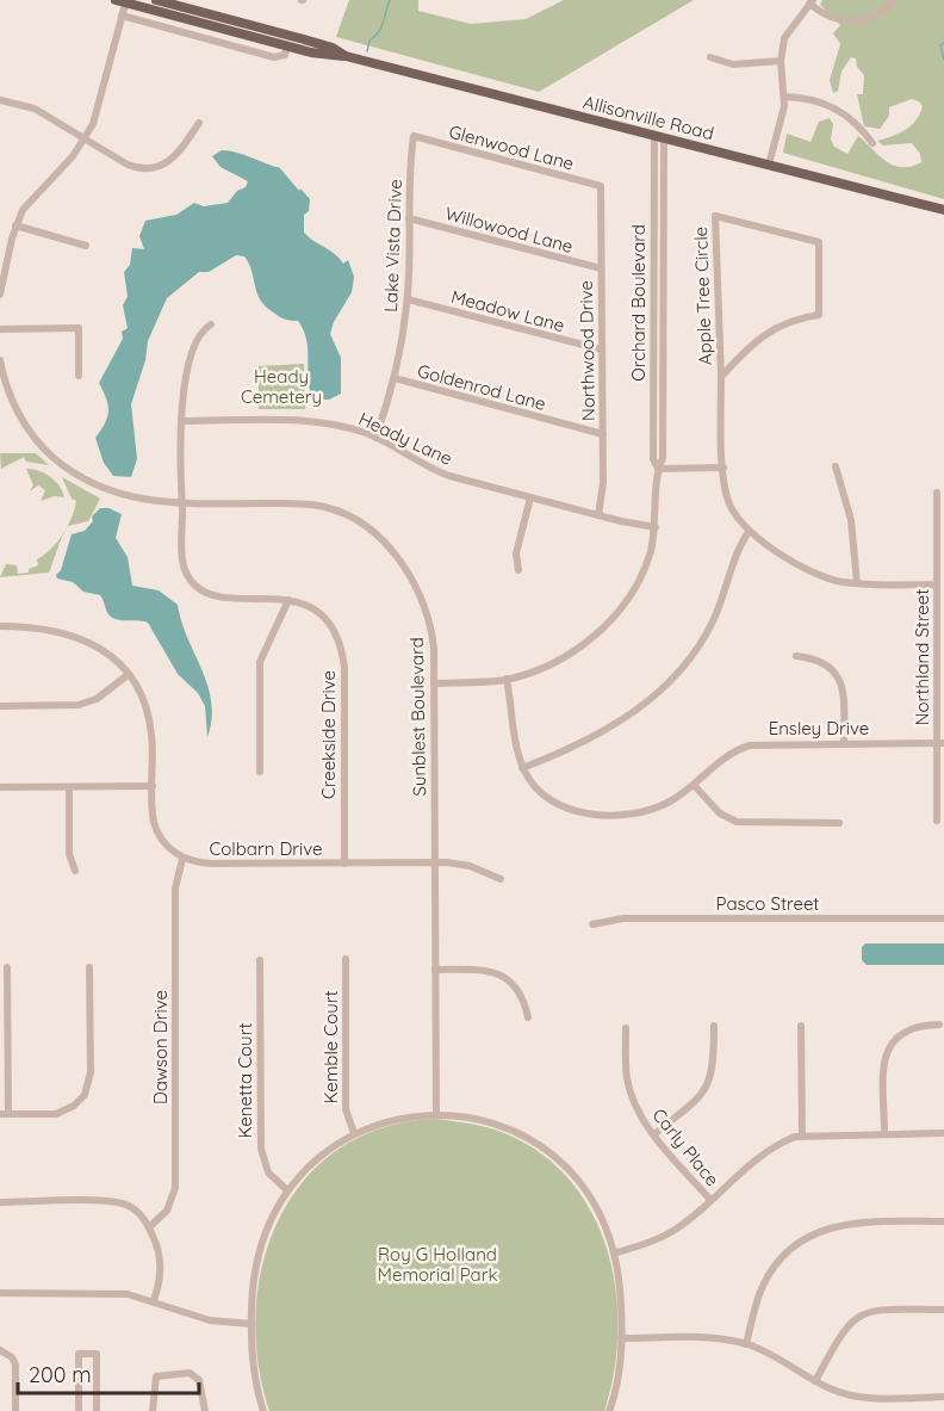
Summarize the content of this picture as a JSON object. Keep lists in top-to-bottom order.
{
  "streets": {
    "main road": ["Allisonville Road"],
    "street": [
      "Glenwood Lane",
      "Willowood Lane",
      "Lake Vista Drive",
      "Apple Tree Circle",
      "Orchard Boulevard",
      "Meadow Lane",
      "Northwood Drive",
      "Goldenrod Lane",
      "Heady Lane",
      "Northland Street",
      "Sunblest Boulevard",
      "Ensley Drive",
      "Creekside Drive",
      "Colbarn Drive",
      "Pasco Street",
      "Dawson Drive",
      "Kemble Court",
      "Kenetta Court",
      "Carly Place"
    ]
  },
  "crossings": [
    ["Allisonville Road", "Orchard Boulevard"],
    ["Glenwood Lane", "Lake Vista Drive"],
    ["Glenwood Lane", "Northwood Drive"],
    ["Willowood Lane", "Lake Vista Drive"],
    ["Willowood Lane", "Northwood Drive"],
    ["Lake Vista Drive", "Meadow Lane"],
    ["Lake Vista Drive", "Goldenrod Lane"],
    ["Lake Vista Drive", "Heady Lane"],
    ["Orchard Boulevard", "Heady Lane"],
    ["Orchard Boulevard", "Sunblest Boulevard"],
    ["Meadow Lane", "Northwood Drive"],
    ["Northwood Drive", "Goldenrod Lane"],
    ["Northwood Drive", "Heady Lane"],
    ["Heady Lane", "Creekside Drive"],
    ["Northland Street", "Ensley Drive"],
    ["Sunblest Boulevard", "Creekside Drive"],
    ["Sunblest Boulevard", "Colbarn Drive"],
    ["Creekside Drive", "Colbarn Drive"],
    ["Colbarn Drive", "Dawson Drive"]
  ],
  "parks": ["Heady Cemetery", "Roy G Holland Memorial Park"],
  "scale_bar": "200 m"
}
